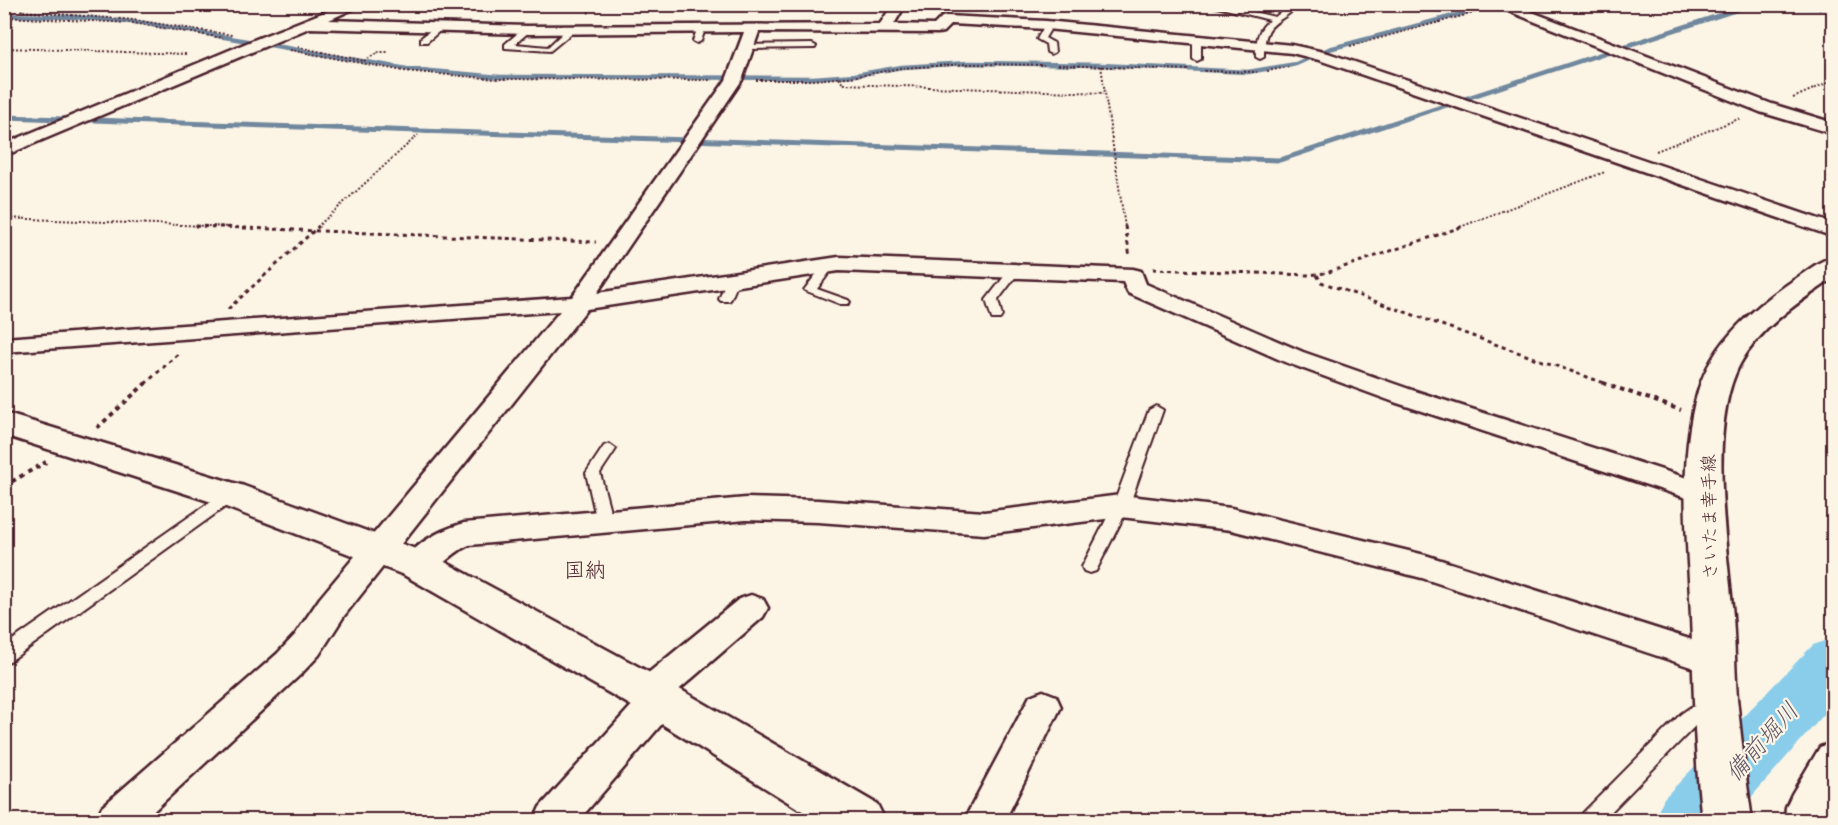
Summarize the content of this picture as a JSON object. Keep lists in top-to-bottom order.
{
  "streets": {
    "street": ["さいたま幸手線"]
  },
  "districts": ["国納"],
  "water": ["備前堀川"]
}
